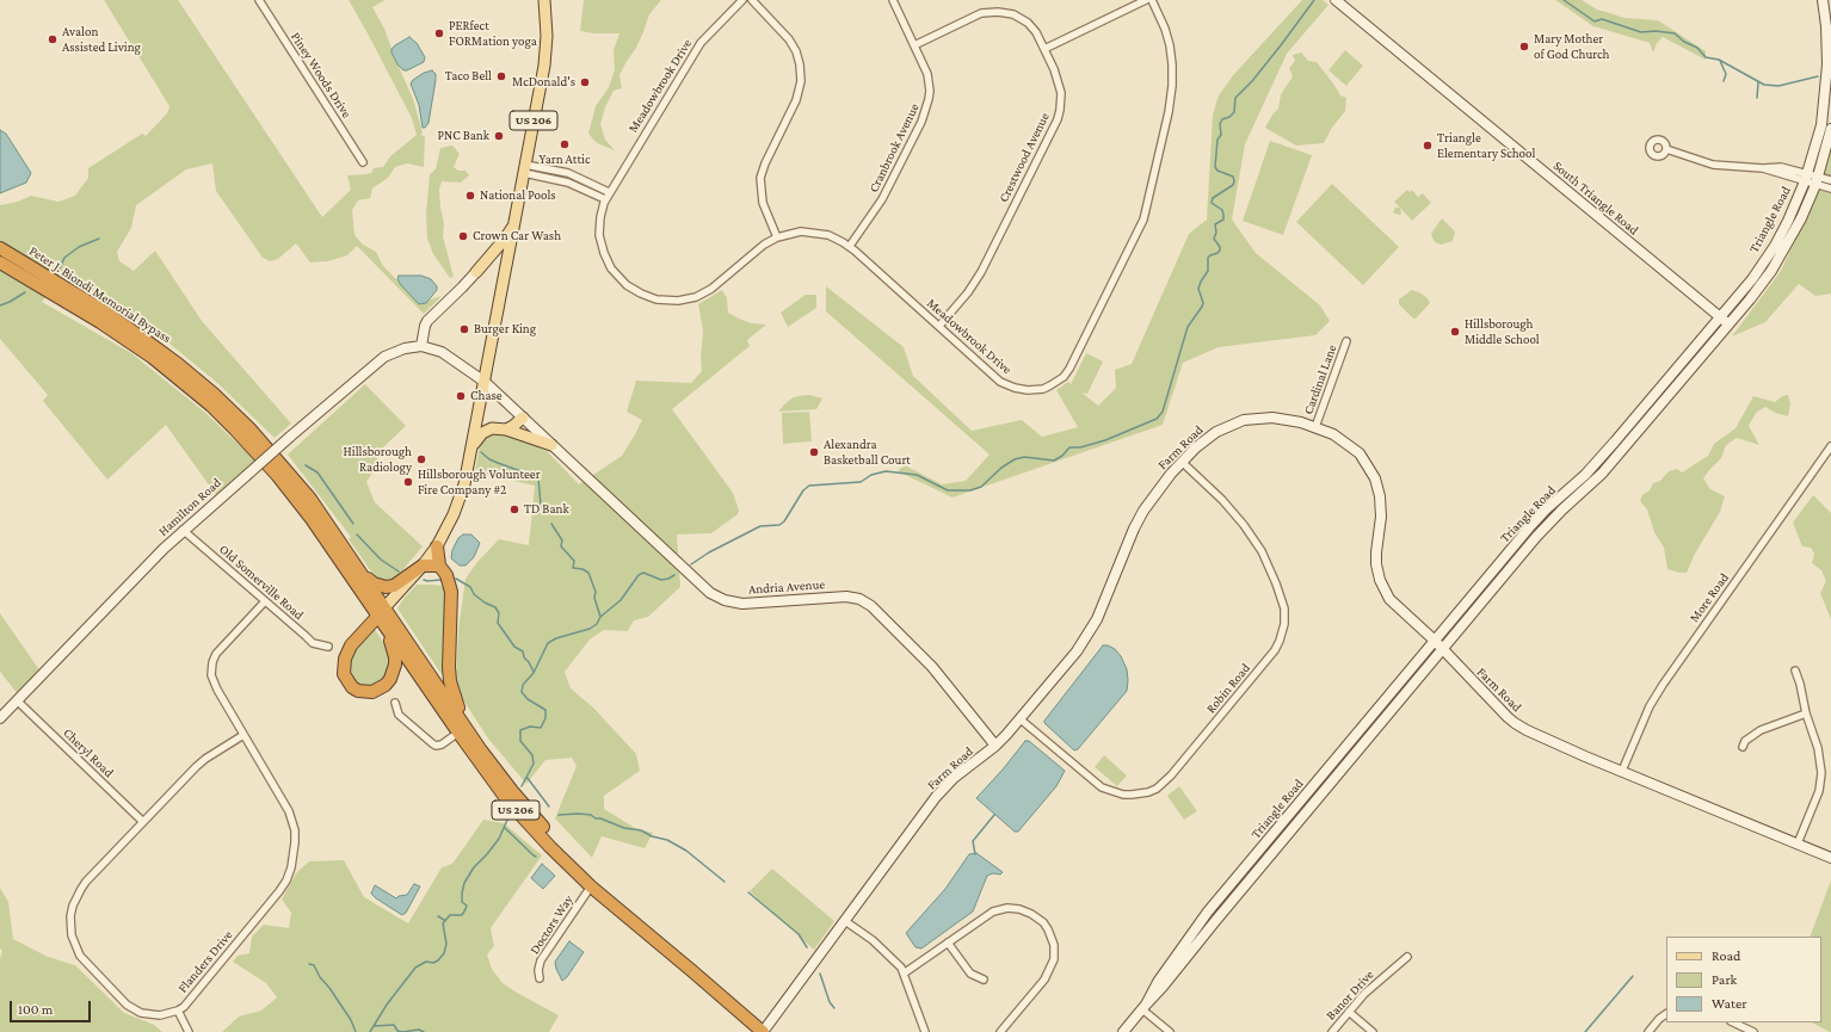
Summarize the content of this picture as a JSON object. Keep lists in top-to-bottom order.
{
  "streets": {
    "highway": ["US 206", "Peter J. Biondi Memorial Bypass"],
    "street": [
      "Piney Woods Drive",
      "Meadowbrook Drive",
      "Cranbrook Avenue",
      "Crestwood Avenue",
      "South Triangle Road",
      "Triangle Road",
      "Cardinal Lane",
      "Farm Road",
      "Hamilton Road",
      "Old Somerville Road",
      "Andria Avenue",
      "More Road",
      "Robin Road",
      "Cheryl Road",
      "Doctors Way",
      "Flanders Drive",
      "Banor Drive"
    ]
  },
  "crossings": [
    ["Meadowbrook Drive", "Cranbrook Avenue"],
    ["Meadowbrook Drive", "Crestwood Avenue"],
    ["US 206", "Peter J. Biondi Memorial Bypass"],
    ["US 206", "Farm Road"],
    ["US 206", "Andria Avenue"],
    ["US 206", "Doctors Way"],
    ["Cranbrook Avenue", "Crestwood Avenue"],
    ["South Triangle Road", "Triangle Road"],
    ["Triangle Road", "Farm Road"],
    ["Cardinal Lane", "Farm Road"],
    ["Farm Road", "Andria Avenue"],
    ["Farm Road", "More Road"],
    ["Farm Road", "Robin Road"],
    ["Hamilton Road", "Old Somerville Road"],
    ["Hamilton Road", "Cheryl Road"],
    ["Old Somerville Road", "Flanders Drive"],
    ["Cheryl Road", "Flanders Drive"]
  ],
  "places": [
    "PERfect FORMation yoga",
    "Avalon Assisted Living",
    "Mary Mother of God Church",
    "Taco Bell",
    "McDonald's",
    "PNC Bank",
    "Yarn Attic",
    "Triangle Elementary School",
    "National Pools",
    "Crown Car Wash",
    "Burger King",
    "Hillsborough Middle School",
    "Chase",
    "Alexandra Basketball Court",
    "Hillsborough Radiology",
    "Hillsborough Volunteer Fire Company #2",
    "TD Bank"
  ],
  "legend": ["Road", "Park", "Water"],
  "scale_bar": "100 m"
}
